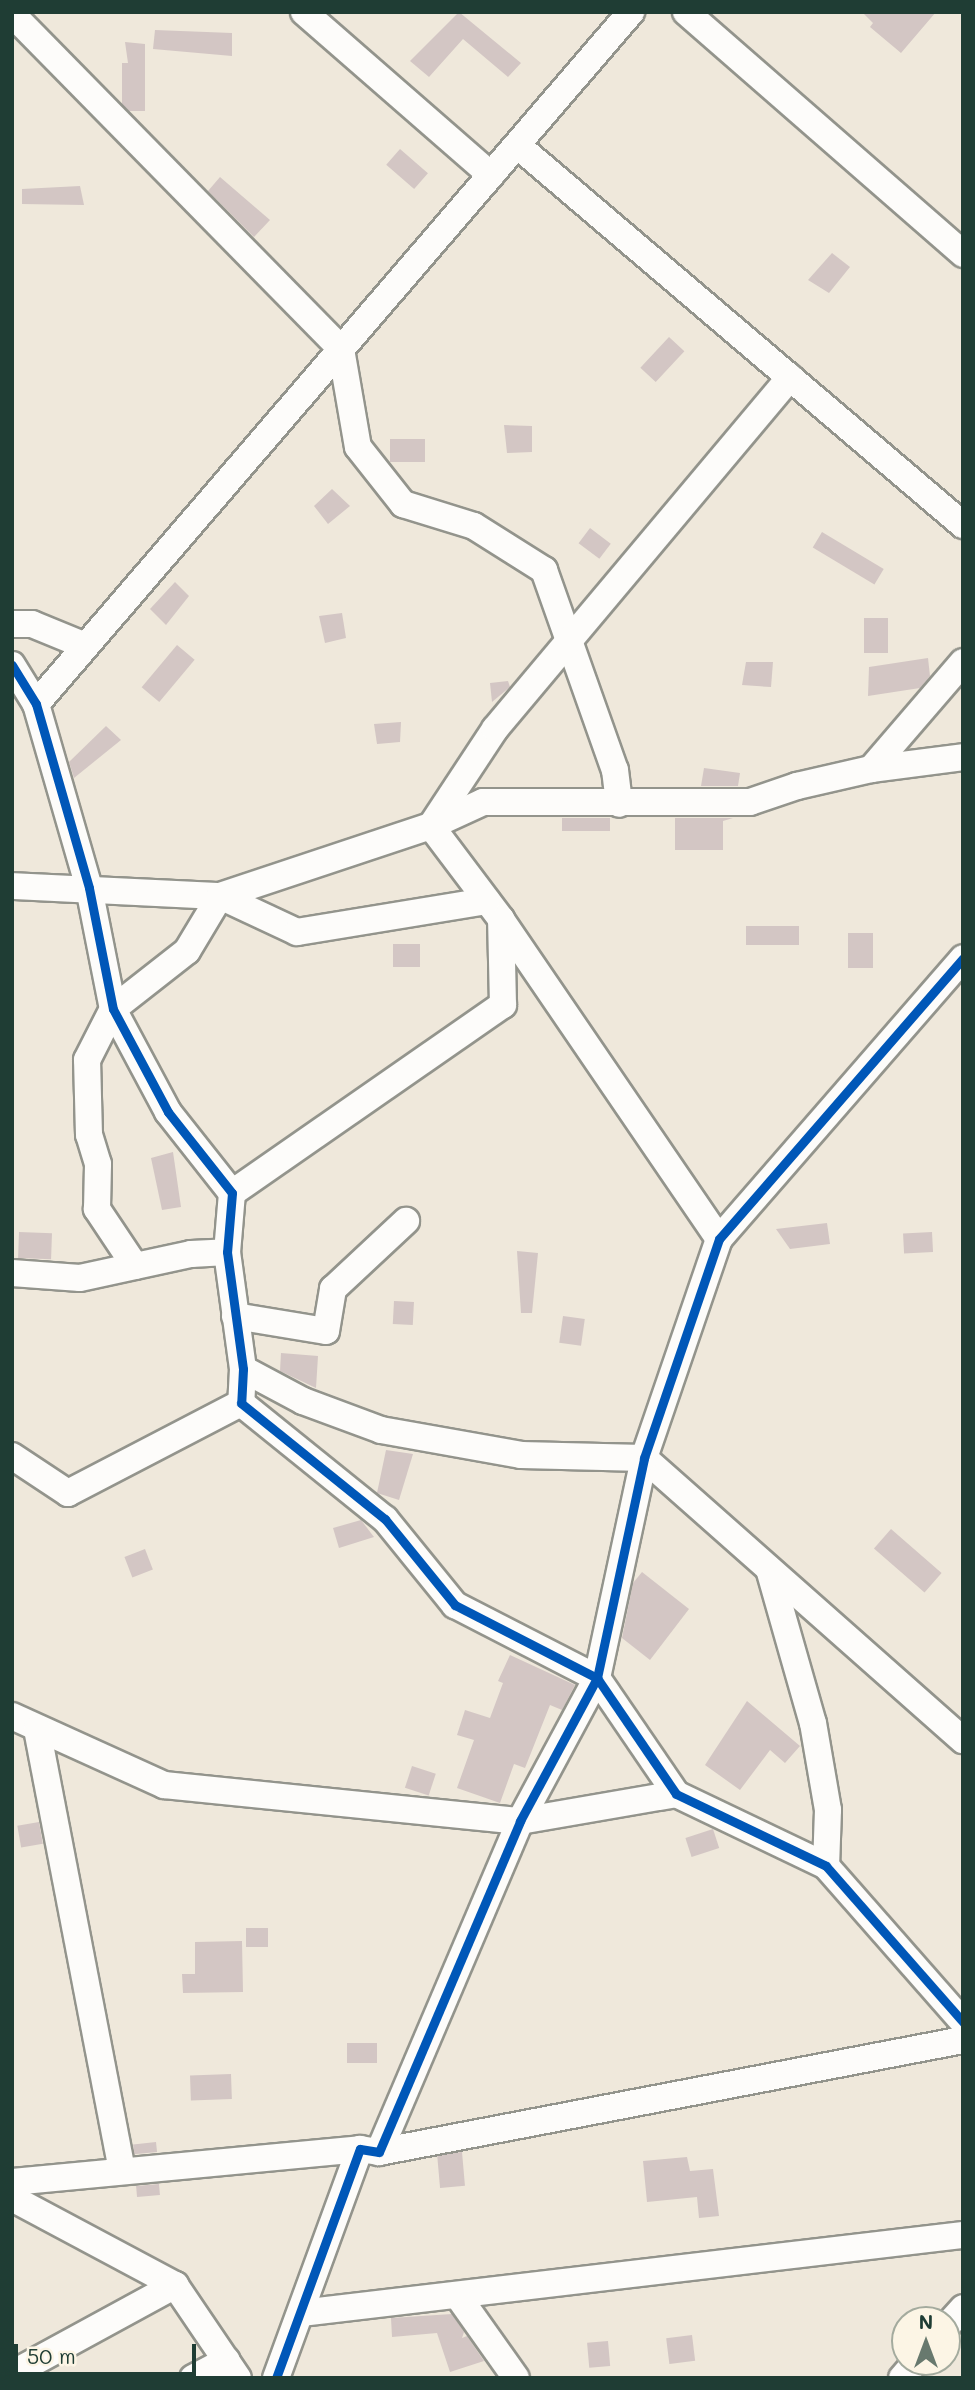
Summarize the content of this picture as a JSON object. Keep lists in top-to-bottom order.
{
  "scale_bar": "50 m",
  "north": "top"
}
